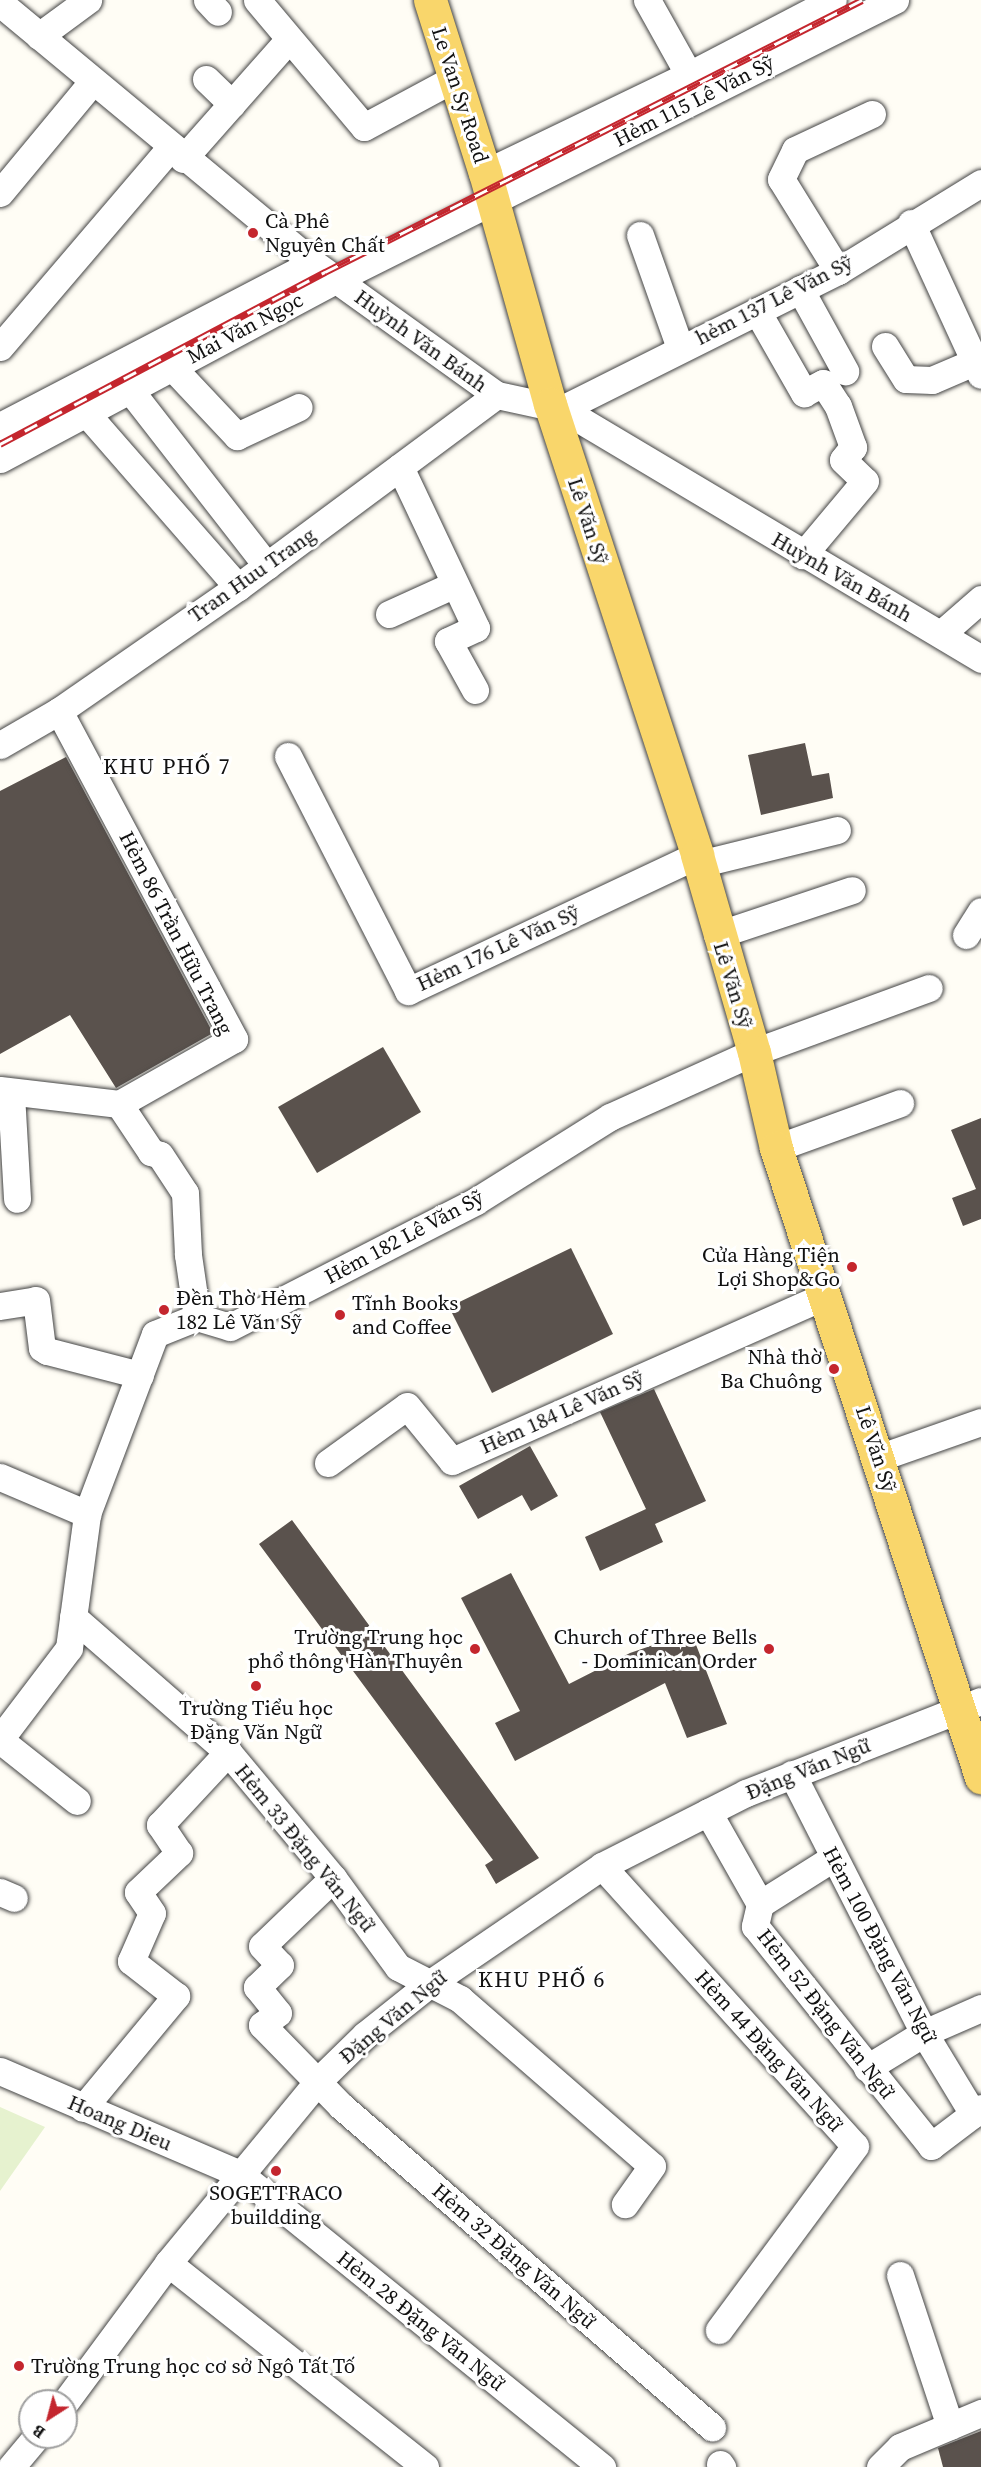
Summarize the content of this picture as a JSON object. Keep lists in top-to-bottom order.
{
  "streets": {
    "main road": ["Le Van Sy Road", "Lê Văn Sỹ"],
    "street": [
      "Hẻm 115 Lê Văn Sỹ",
      "hẻm 137 Lê Văn Sỹ",
      "Mai Văn Ngọc",
      "Huỳnh Văn Bánh",
      "Tran Huu Trang",
      "Hẻm 86 Trần Hữu Trang",
      "Hẻm 176 Lê Văn Sỹ",
      "Hẻm 182 Lê Văn Sỹ",
      "Hẻm 184 Lê Văn Sỹ",
      "Đặng Văn Ngữ",
      "Hẻm 33 Đặng Văn Ngữ",
      "Hẻm 100 Đặng Văn Ngữ",
      "Hẻm 52 Đặng Văn Ngữ",
      "Hẻm 44 Đặng Văn Ngữ",
      "Hoang Dieu",
      "Hẻm 32 Đặng Văn Ngữ",
      "Hẻm 28 Đặng Văn Ngữ"
    ]
  },
  "crossings": [
    ["Le Van Sy Road", "Hẻm 115 Lê Văn Sỹ"],
    ["Le Van Sy Road", "Mai Văn Ngọc"],
    ["Le Van Sy Road", "Lê Văn Sỹ"],
    ["Hẻm 115 Lê Văn Sỹ", "Mai Văn Ngọc"],
    ["Hẻm 115 Lê Văn Sỹ", "Lê Văn Sỹ"],
    ["hẻm 137 Lê Văn Sỹ", "Huỳnh Văn Bánh"],
    ["hẻm 137 Lê Văn Sỹ", "Lê Văn Sỹ"],
    ["Mai Văn Ngọc", "Huỳnh Văn Bánh"],
    ["Mai Văn Ngọc", "Lê Văn Sỹ"],
    ["Huỳnh Văn Bánh", "Lê Văn Sỹ"],
    ["Huỳnh Văn Bánh", "Tran Huu Trang"],
    ["Lê Văn Sỹ", "Hẻm 176 Lê Văn Sỹ"],
    ["Lê Văn Sỹ", "Hẻm 182 Lê Văn Sỹ"],
    ["Lê Văn Sỹ", "Hẻm 184 Lê Văn Sỹ"],
    ["Lê Văn Sỹ", "Đặng Văn Ngữ"],
    ["Tran Huu Trang", "Hẻm 86 Trần Hữu Trang"],
    ["Đặng Văn Ngữ", "Hẻm 33 Đặng Văn Ngữ"],
    ["Đặng Văn Ngữ", "Hẻm 100 Đặng Văn Ngữ"],
    ["Đặng Văn Ngữ", "Hẻm 52 Đặng Văn Ngữ"],
    ["Đặng Văn Ngữ", "Hẻm 44 Đặng Văn Ngữ"],
    ["Đặng Văn Ngữ", "Hoang Dieu"],
    ["Đặng Văn Ngữ", "Hẻm 32 Đặng Văn Ngữ"],
    ["Đặng Văn Ngữ", "Hẻm 28 Đặng Văn Ngữ"],
    ["Hẻm 33 Đặng Văn Ngữ", "Hẻm 32 Đặng Văn Ngữ"],
    ["Hẻm 100 Đặng Văn Ngữ", "Hẻm 52 Đặng Văn Ngữ"],
    ["Hoang Dieu", "Hẻm 28 Đặng Văn Ngữ"]
  ],
  "districts": ["KHU PHỐ 7", "KHU PHỐ 6"],
  "places": [
    "Cà Phê Nguyên Chất",
    "Cửa Hàng Tiện Lợi Shop&Go",
    "Đền Thờ Hẻm 182 Lê Văn Sỹ",
    "Tĩnh Books and Coffee",
    "Nhà thờ Ba Chuông",
    "Trường Trung học phổ thông Hàn Thuyên",
    "Church of Three Bells - Dominican Order",
    "Trường Tiểu học Đặng Văn Ngữ",
    "SOGETTRACO buildding",
    "Trường Trung học cơ sở Ngô Tất Tố"
  ],
  "north": "bottom left"
}
